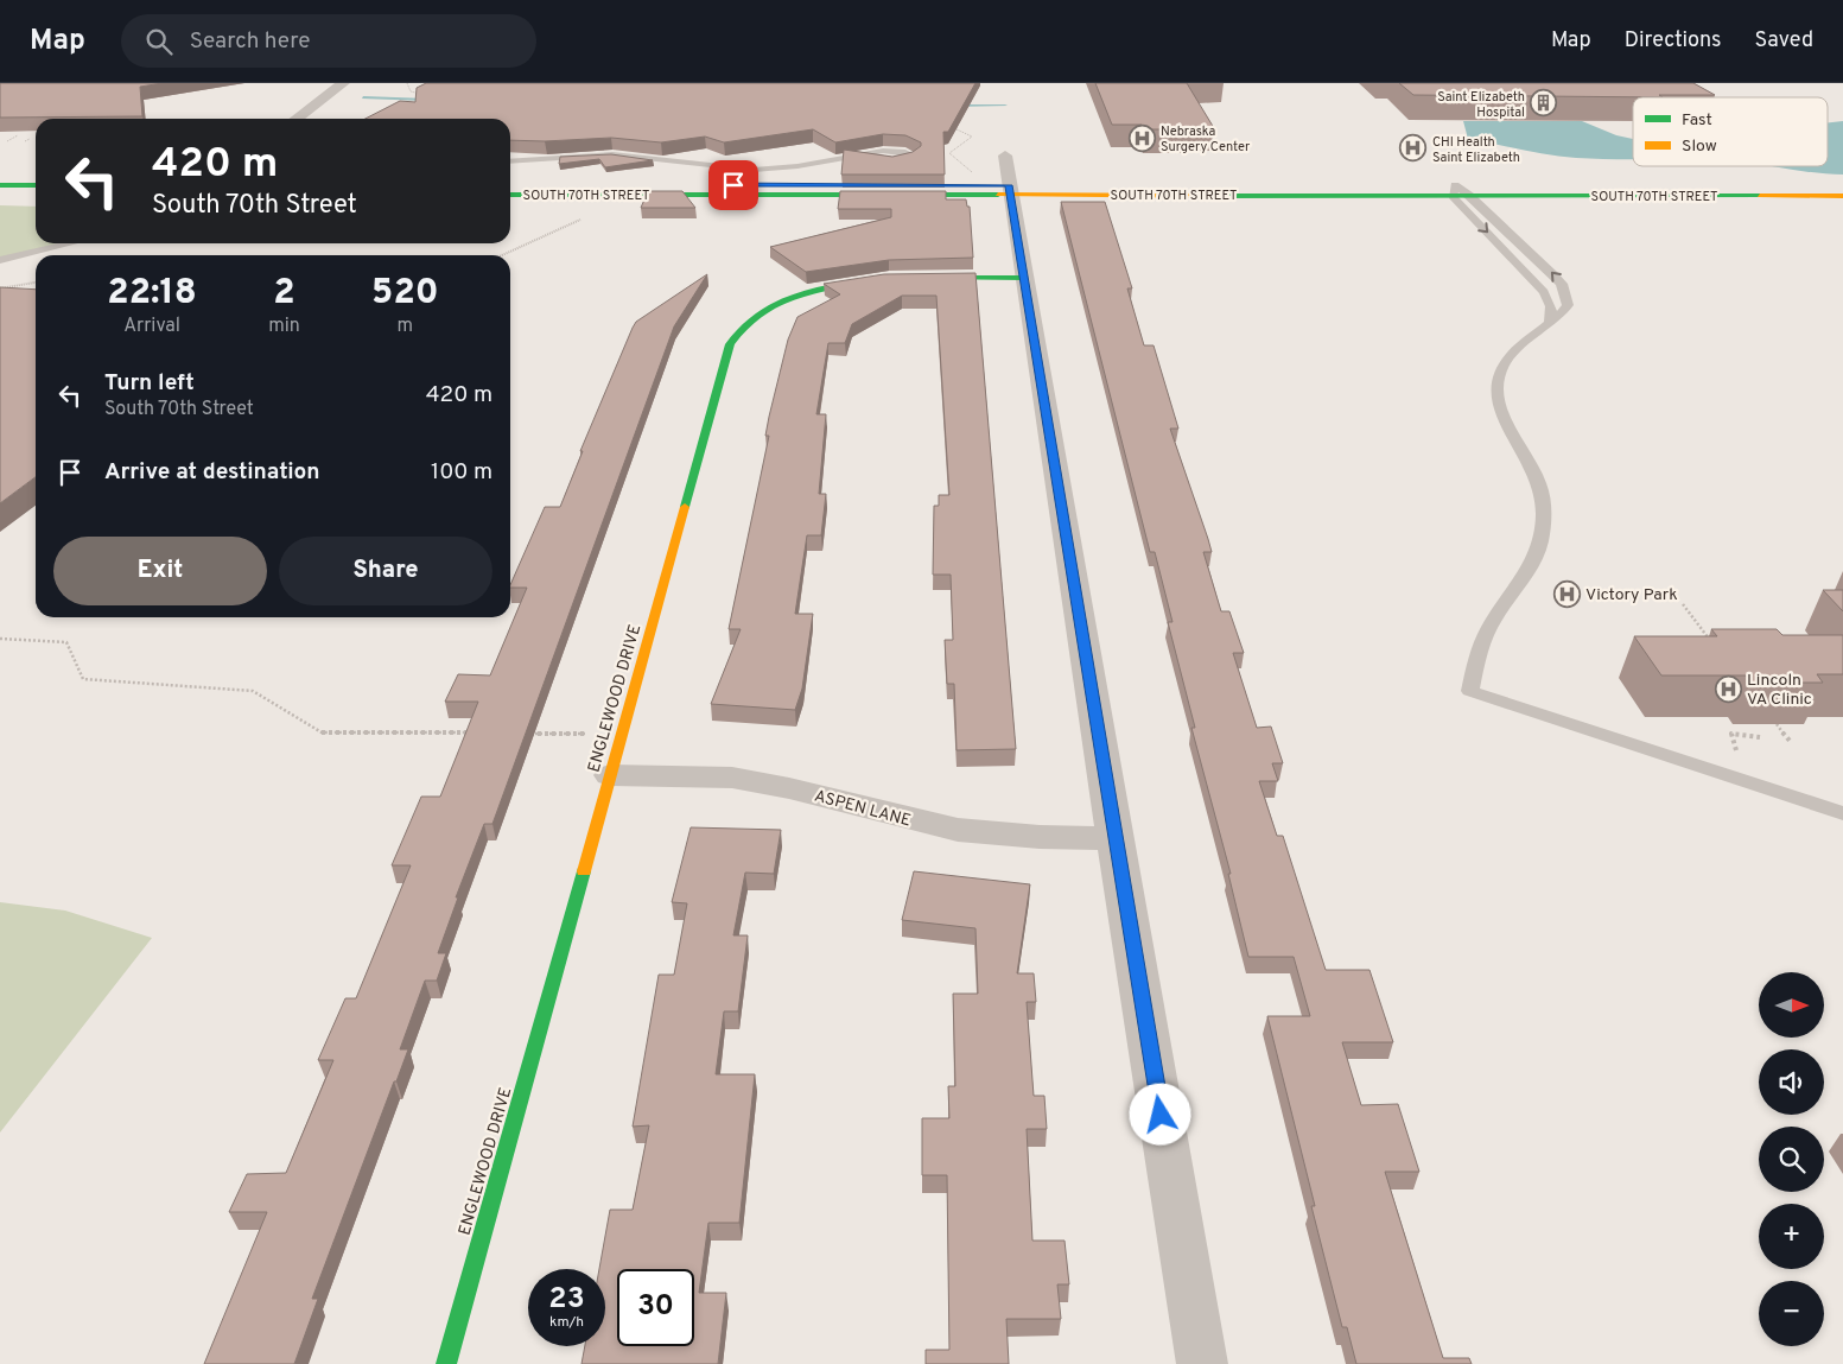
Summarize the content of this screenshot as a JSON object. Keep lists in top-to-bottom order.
{
  "streets": {
    "main road": ["SOUTH 70TH STREET", "ENGLEWOOD DRIVE"],
    "street": ["ASPEN LANE"]
  },
  "crossings": [
    ["ENGLEWOOD DRIVE", "ASPEN LANE"]
  ],
  "places": {
    "building": ["Saint Elizabeth Hospital"],
    "hospital": [
      "Nebraska Surgery Center",
      "CHI Health Saint Elizabeth",
      "Victory Park",
      "Lincoln VA Clinic"
    ]
  },
  "legend": ["Fast", "Slow"],
  "north": "right",
  "page": {
    "header": "Map",
    "search": "Search here",
    "nav": ["Map", "Directions", "Saved"],
    "turn": ["420 m", "South 70th Street"],
    "eta": [
      "22:18",
      "Arrival",
      "2",
      "min",
      "520",
      "m"
    ],
    "list": [
      {
        "name": "Turn left",
        "note": "South 70th Street",
        "value": "420 m"
      },
      {
        "name": "Arrive at destination",
        "value": "100 m"
      }
    ],
    "buttons": ["Exit", "Share"],
    "map_buttons": ["+", "−"],
    "speed": "23 km/h",
    "limit": "30"
  }
}
